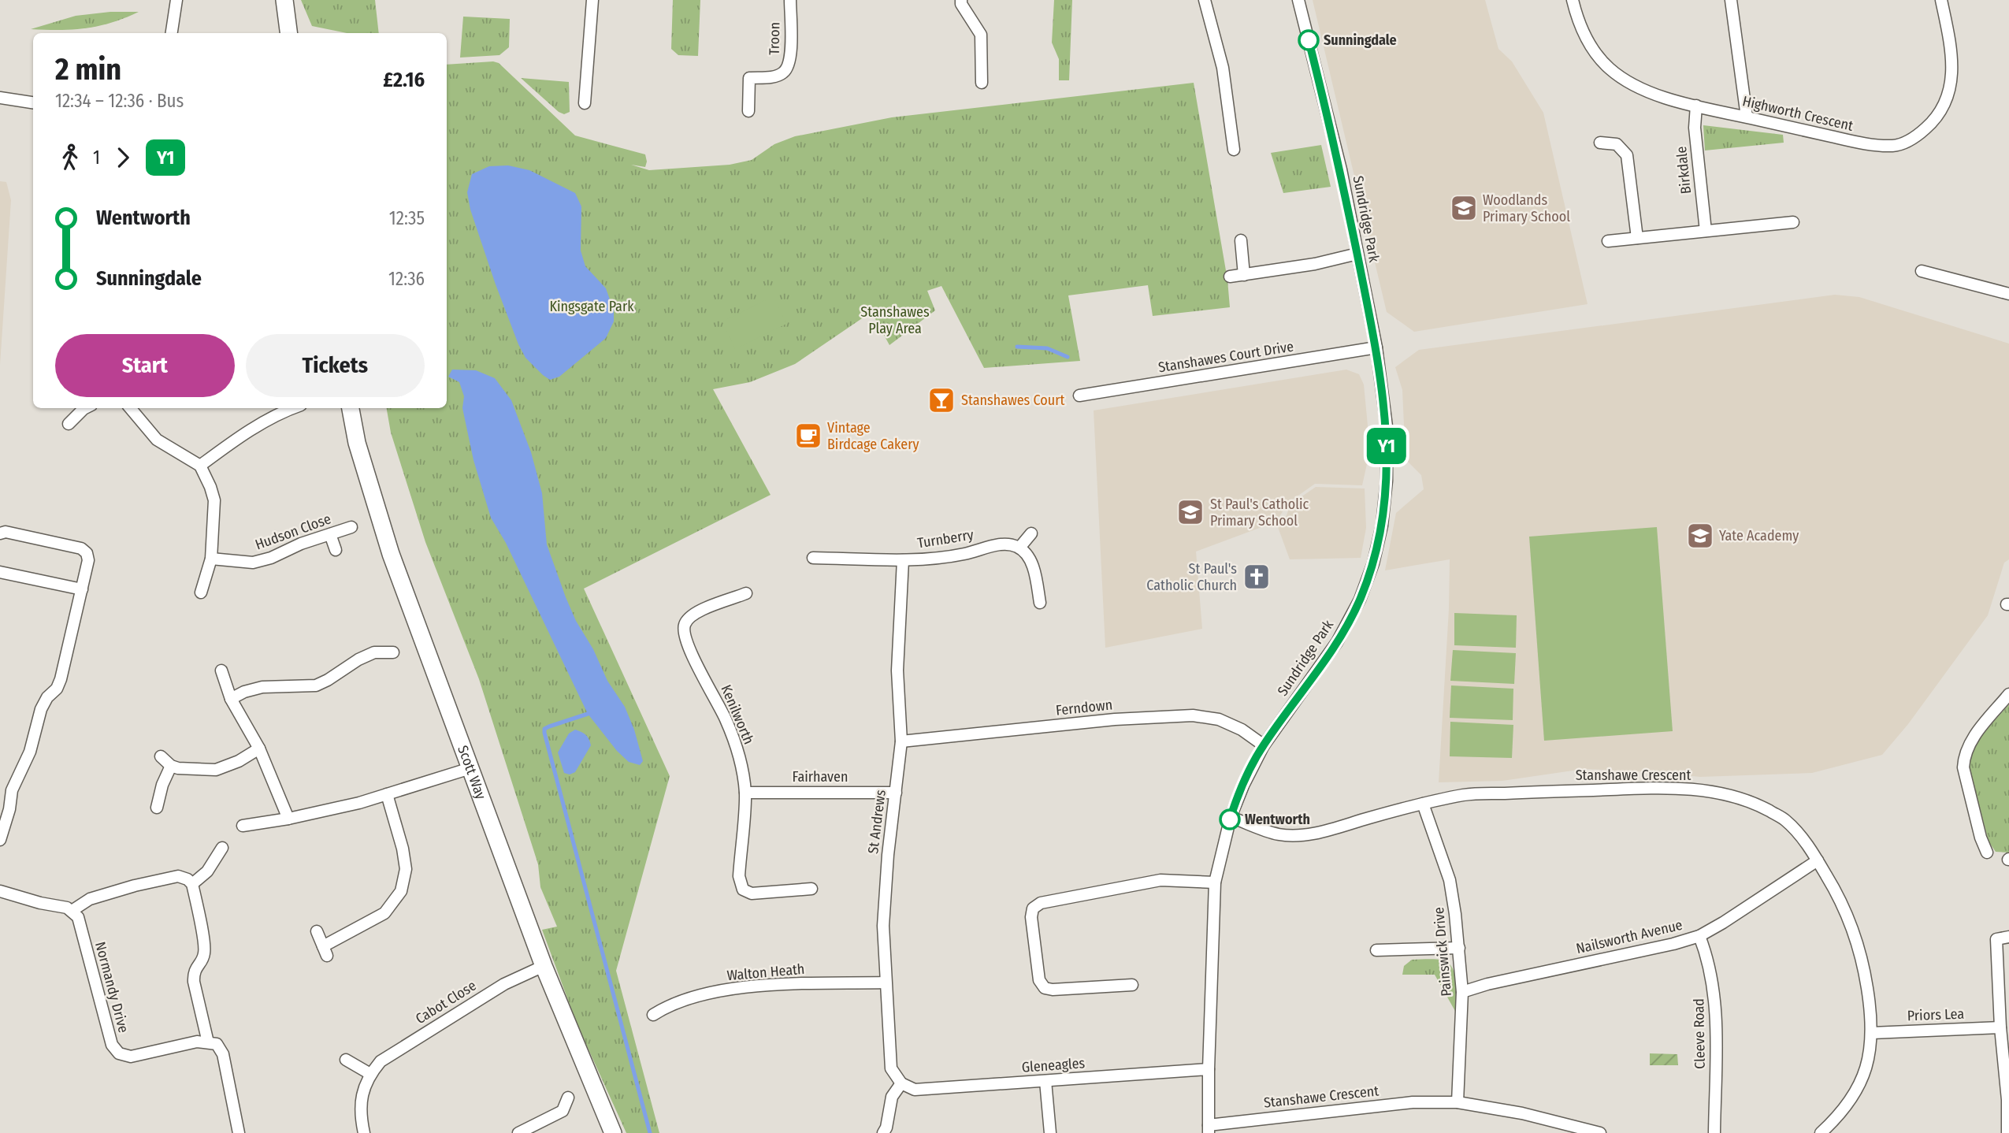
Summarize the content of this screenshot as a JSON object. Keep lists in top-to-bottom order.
{
  "streets": {
    "street": [
      "Troon",
      "Highworth Crescent",
      "Birkdale",
      "Sundridge Park",
      "Stanshawes Court Drive",
      "Hudson Close",
      "Turnberry",
      "Ferndown",
      "Kenilworth",
      "Scott Way",
      "Stanshawe Crescent",
      "Fairhaven",
      "St Andrews",
      "Nailsworth Avenue",
      "Painswick Drive",
      "Walton Heath",
      "Normandy Drive",
      "Cabot Close",
      "Priors Lea",
      "Cleeve Road",
      "Gleneagles"
    ]
  },
  "crossings": [
    ["Highworth Crescent", "Birkdale"],
    ["Sundridge Park", "Stanshawes Court Drive"],
    ["Sundridge Park", "Ferndown"],
    ["Sundridge Park", "Stanshawe Crescent"],
    ["Sundridge Park", "Gleneagles"],
    ["Turnberry", "St Andrews"],
    ["Ferndown", "St Andrews"],
    ["Kenilworth", "Fairhaven"],
    ["Scott Way", "Cabot Close"],
    ["Stanshawe Crescent", "Nailsworth Avenue"],
    ["Stanshawe Crescent", "Painswick Drive"],
    ["Stanshawe Crescent", "Priors Lea"],
    ["Fairhaven", "St Andrews"],
    ["St Andrews", "Walton Heath"],
    ["St Andrews", "Gleneagles"],
    ["Nailsworth Avenue", "Painswick Drive"],
    ["Nailsworth Avenue", "Cleeve Road"]
  ],
  "parks": ["Kingsgate Park", "Stanshawes Play Area"],
  "places": {
    "other": ["Sunningdale", "Wentworth"],
    "school or university": ["Woodlands Primary School", "St Paul's Catholic Primary School", "Yate Academy"],
    "bar": ["Stanshawes Court"],
    "cafe": ["Vintage Birdcage Cakery"],
    "church": ["St Paul's Catholic Church"]
  },
  "lines": ["bus line Y1"],
  "page": {
    "on_map": "Y1",
    "heading": ["2 min", "12:34 – 12:36 · Bus", "£2.16"],
    "legs": ["1", "Y1"],
    "list": [
      {
        "name": "Wentworth",
        "value": "12:35"
      },
      {
        "name": "Sunningdale",
        "value": "12:36"
      }
    ],
    "buttons": ["Start", "Tickets"]
  }
}
